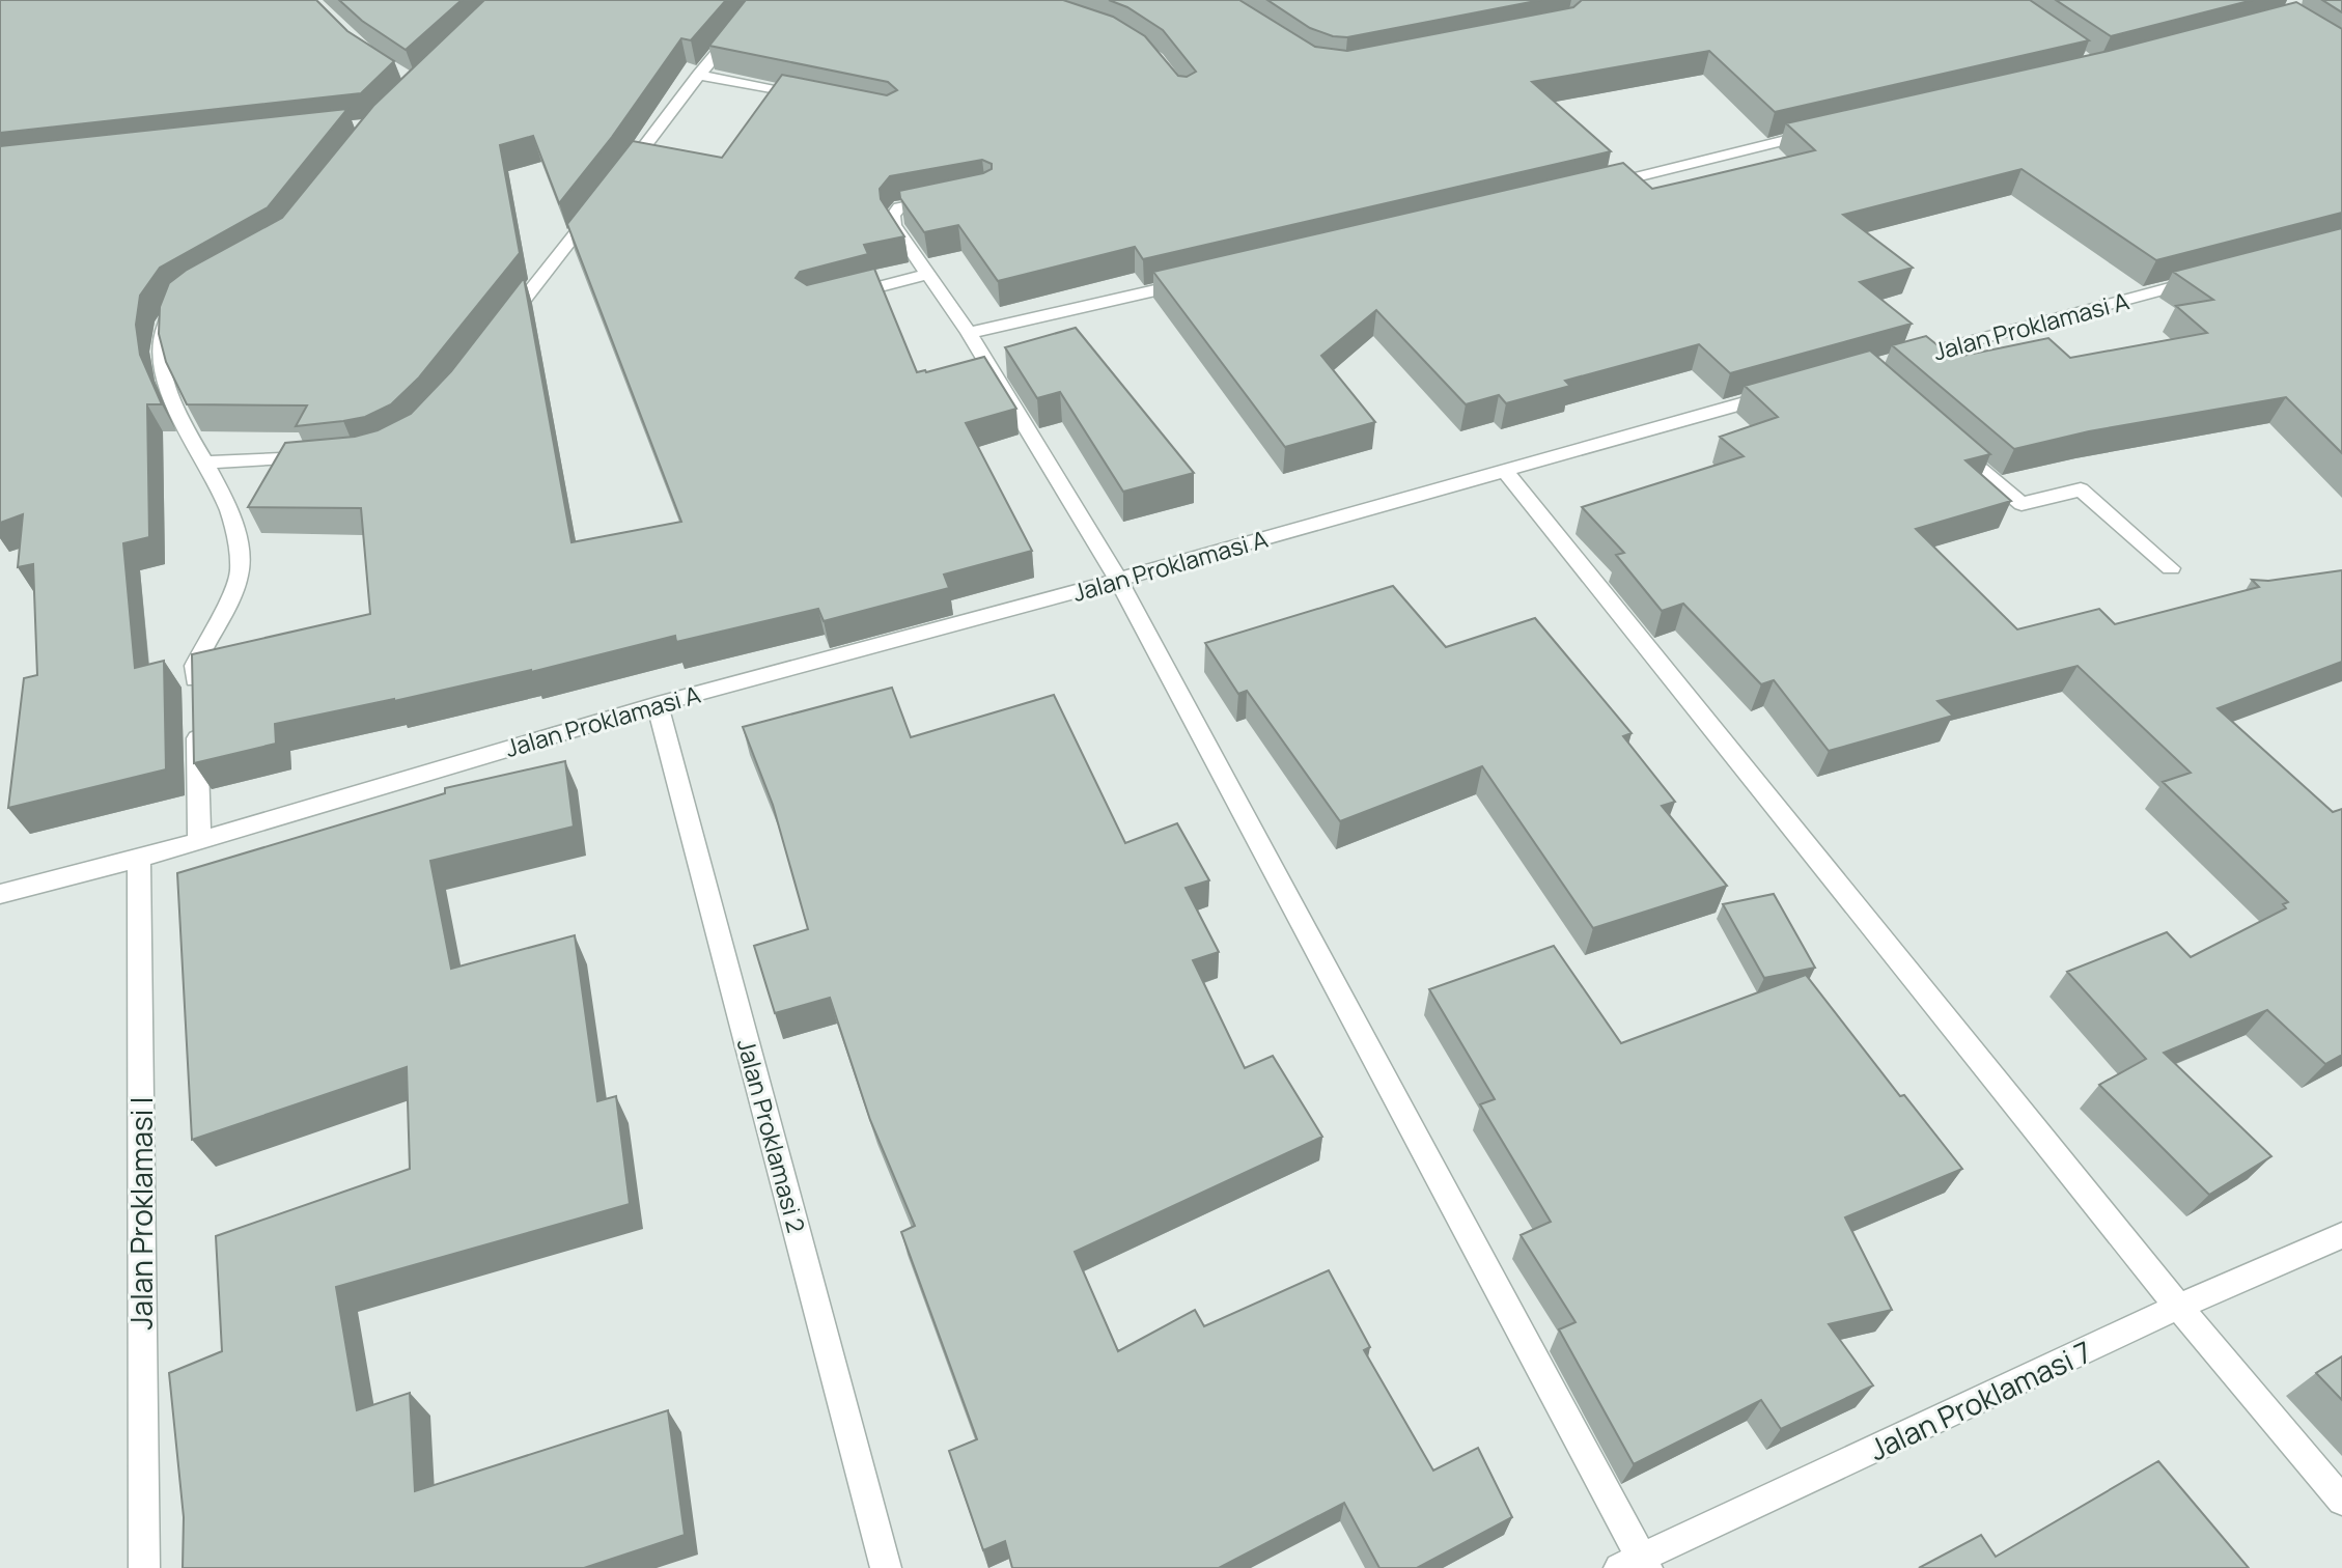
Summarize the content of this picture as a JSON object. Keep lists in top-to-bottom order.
{
  "streets": {
    "street": [
      "Jalan Proklamasi A",
      "Jalan Proklamasi 2",
      "Jalan Proklamasi I",
      "Jalan Proklamasi 7"
    ]
  },
  "crossings": [
    ["Jalan Proklamasi A", "Jalan Proklamasi 2"],
    ["Jalan Proklamasi A", "Jalan Proklamasi I"]
  ]
}
